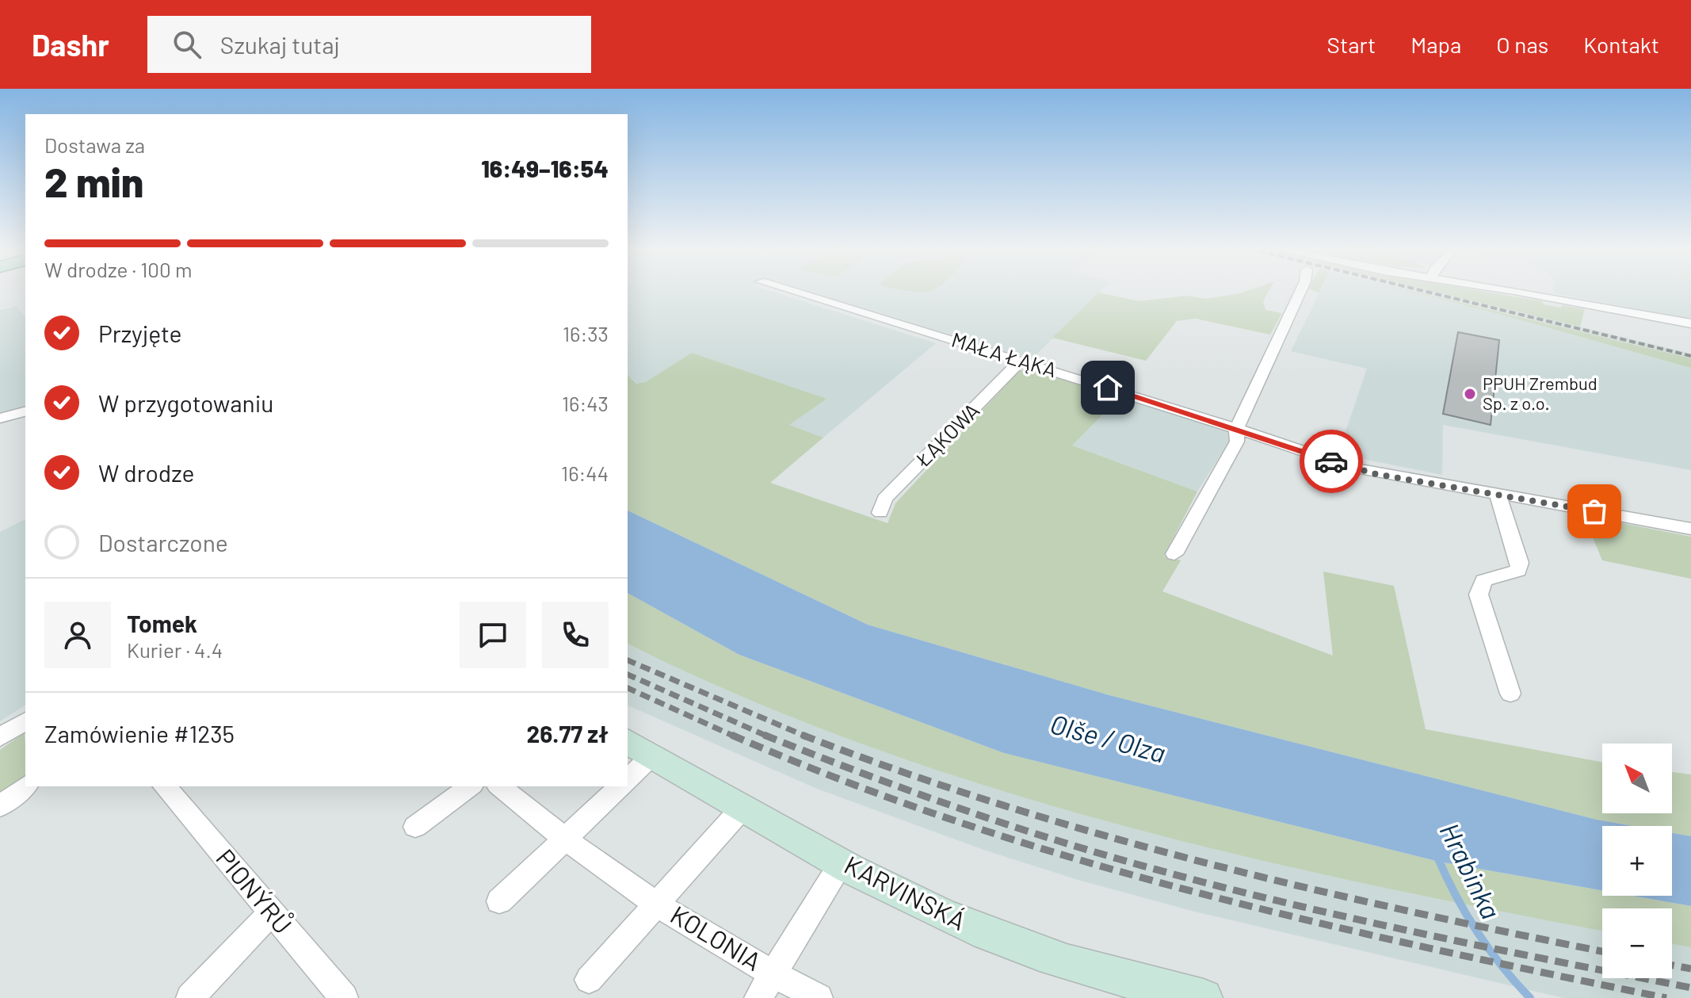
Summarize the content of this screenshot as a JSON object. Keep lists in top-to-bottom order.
{
  "streets": {
    "main road": ["KARVINSKÁ"],
    "street": [
      "MAŁA ŁĄKA",
      "ŁĄKOWA",
      "PIONÝRŮ",
      "KOLONIA"
    ]
  },
  "crossings": [
    ["MAŁA ŁĄKA", "ŁĄKOWA"],
    ["KARVINSKÁ", "KOLONIA"]
  ],
  "water": ["Olše / Olza", "Hrabinka"],
  "places": ["PPUH Zrembud Sp. z o.o."],
  "north": "top left",
  "page": {
    "header": "Dashr",
    "search": "Szukaj tutaj",
    "nav": [
      "Start",
      "Mapa",
      "O nas",
      "Kontakt"
    ],
    "heading": ["2 min", "Dostawa za", "16:49–16:54"],
    "panel": [
      "Tomek",
      "Kurier · 4.4",
      "Zamówienie #1235",
      "26.77 zł"
    ],
    "bar": "W drodze · 100 m",
    "list": [
      ["Przyjęte", "16:33"],
      ["W przygotowaniu", "16:43"],
      ["W drodze", "16:44"],
      "Dostarczone"
    ],
    "map_buttons": ["+", "−"]
  }
}
